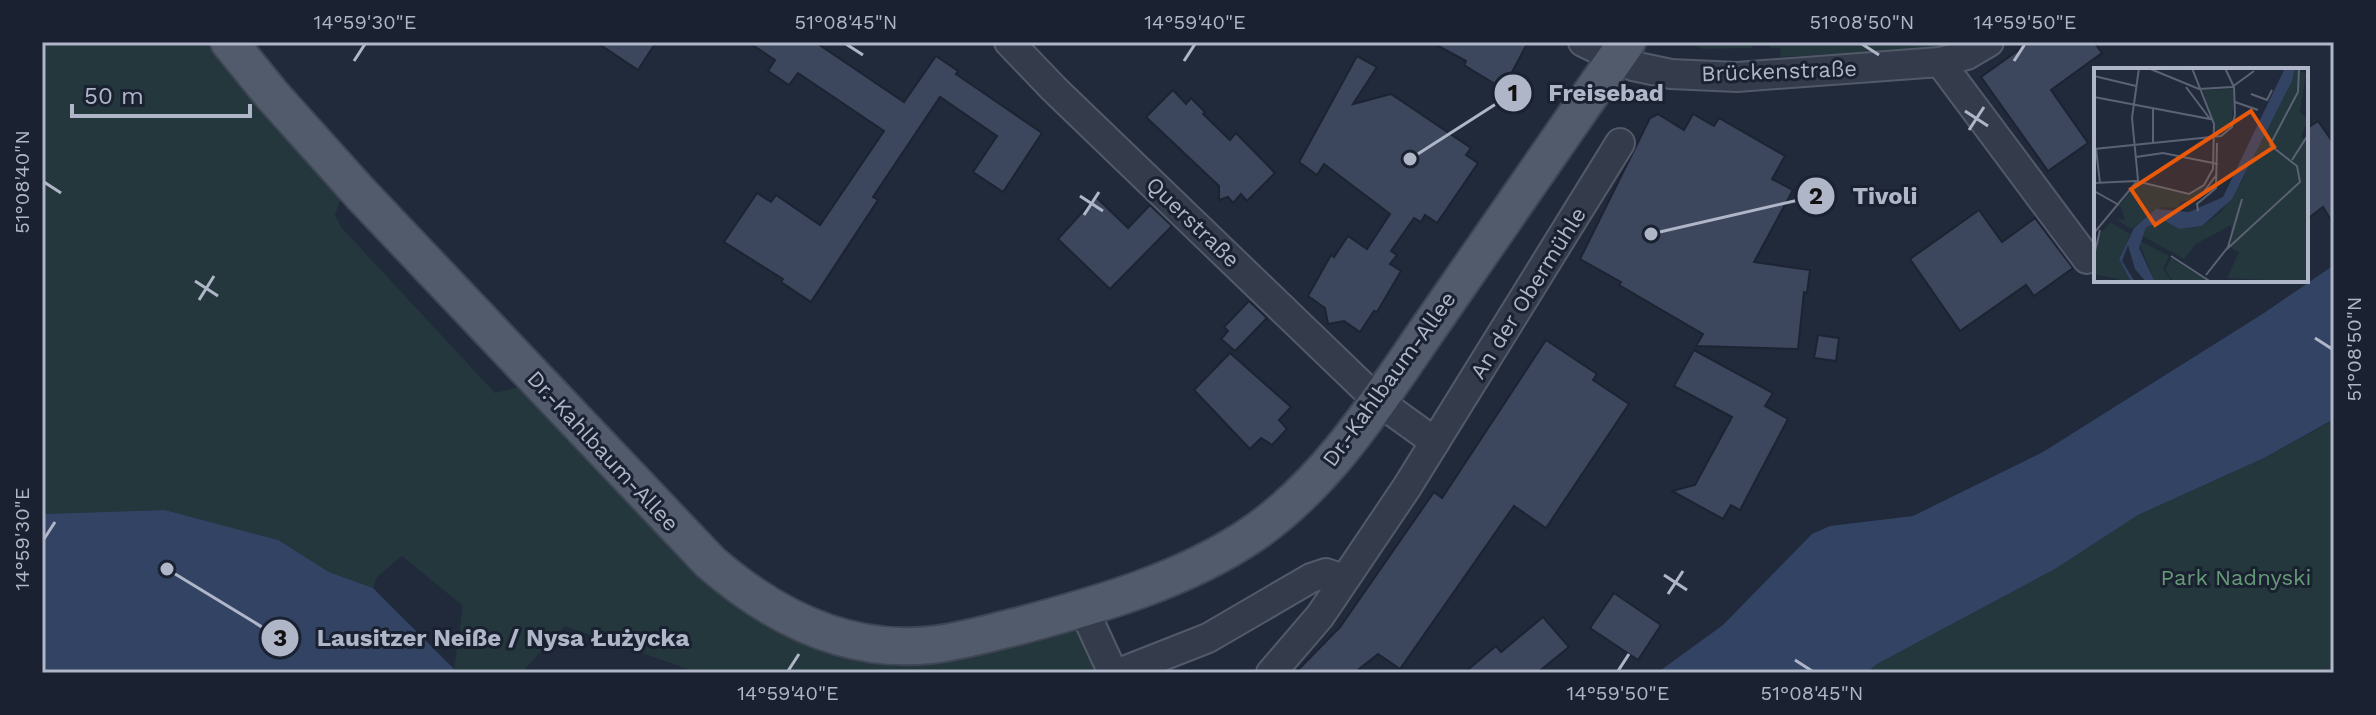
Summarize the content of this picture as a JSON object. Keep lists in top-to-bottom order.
{
  "streets": {
    "main road": ["Dr.-Kahlbaum-Allee"],
    "street": ["Brückenstraße", "Querstraße", "An der Obermühle"]
  },
  "crossings": [
    ["Brückenstraße", "Dr.-Kahlbaum-Allee"],
    ["Querstraße", "Dr.-Kahlbaum-Allee"]
  ],
  "parks": ["Park Nadnyski"],
  "places": ["Freisebad", "Tivoli", "Lausitzer Neiße / Nysa Łużycka"],
  "scale_bar": "50 m",
  "coordinates": [
    "14°59'30\"E",
    "51°08'45\"N",
    "14°59'40\"E",
    "51°08'50\"N",
    "14°59'50\"E",
    "51°08'40\"N"
  ]
}
